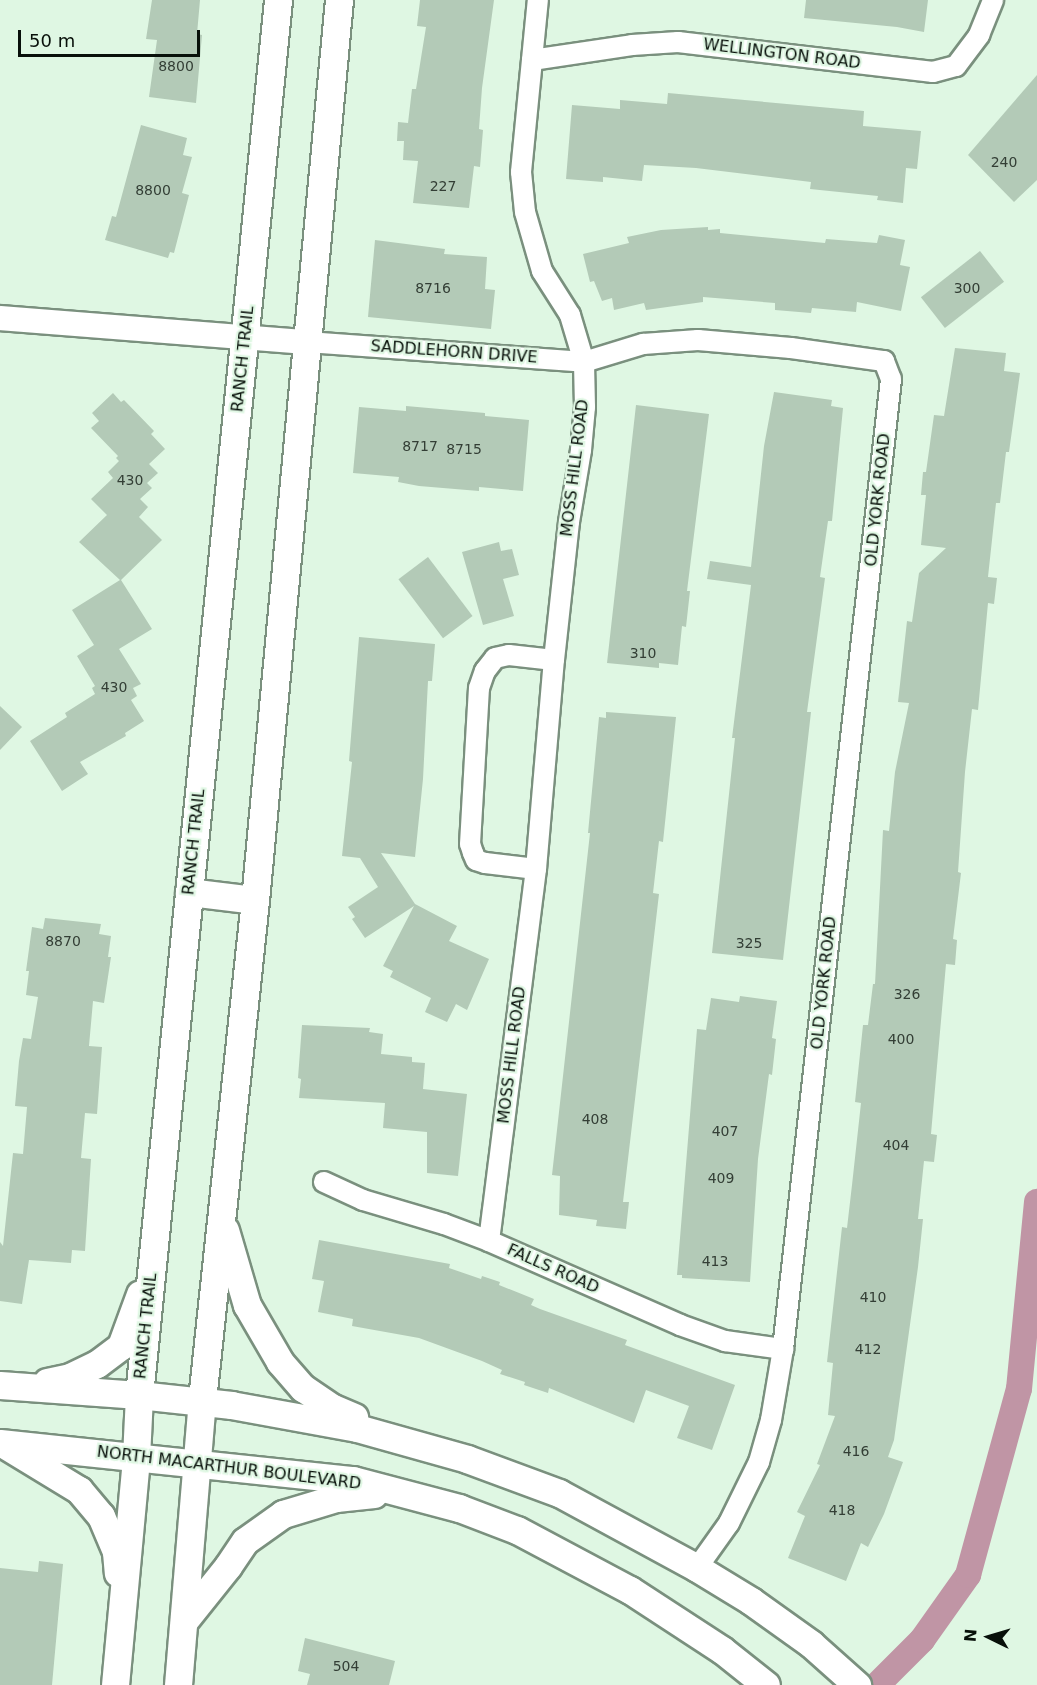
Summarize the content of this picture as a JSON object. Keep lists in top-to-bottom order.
{
  "streets": {
    "main road": ["RANCH TRAIL", "NORTH MACARTHUR BOULEVARD"],
    "street": [
      "WELLINGTON ROAD",
      "SADDLEHORN DRIVE",
      "MOSS HILL ROAD",
      "OLD YORK ROAD",
      "FALLS ROAD"
    ]
  },
  "crossings": [
    ["WELLINGTON ROAD", "MOSS HILL ROAD"],
    ["SADDLEHORN DRIVE", "RANCH TRAIL"],
    ["SADDLEHORN DRIVE", "MOSS HILL ROAD"],
    ["SADDLEHORN DRIVE", "OLD YORK ROAD"],
    ["RANCH TRAIL", "NORTH MACARTHUR BOULEVARD"],
    ["MOSS HILL ROAD", "FALLS ROAD"],
    ["OLD YORK ROAD", "FALLS ROAD"]
  ],
  "house_numbers": [
    "8800",
    "240",
    "227",
    "8800",
    "8716",
    "300",
    "8717",
    "8715",
    "430",
    "310",
    "430",
    "8870",
    "325",
    "326",
    "400",
    "408",
    "407",
    "404",
    "409",
    "413",
    "410",
    "412",
    "416",
    "418",
    "504"
  ],
  "scale_bar": "50 m",
  "north": "left"
}
